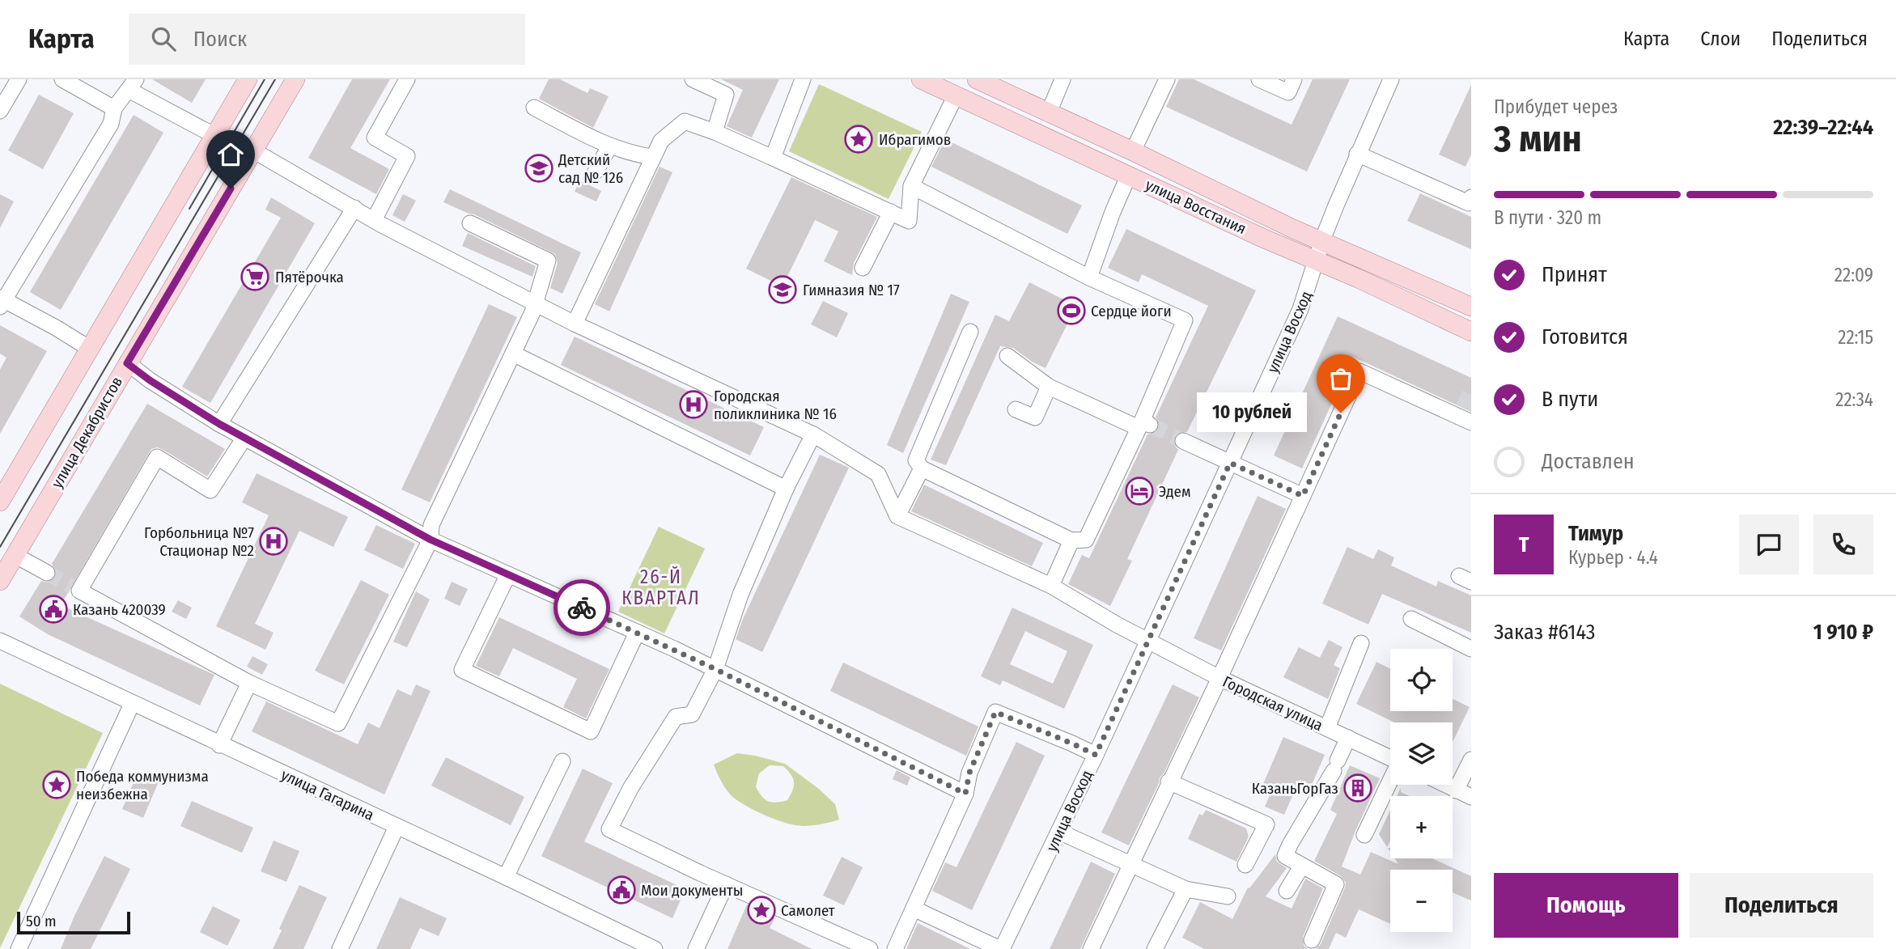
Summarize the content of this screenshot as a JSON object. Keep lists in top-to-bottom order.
{
  "streets": {
    "main road": ["улица Восстания", "улица Декабристов"],
    "street": ["улица Восход", "Городская улица", "улица Гагарина"]
  },
  "crossings": [
    ["улица Восстания", "улица Восход"],
    ["улица Восход", "Городская улица"]
  ],
  "districts": ["26-Й КВАРТАЛ"],
  "places": {
    "place": ["Ибрагимов", "Победа коммунизма неизбежна", "Самолет"],
    "school or university": ["Детский сад № 126", "Гимназия № 17"],
    "supermarket": ["Пятёрочка"],
    "sports": ["Сердце йоги"],
    "hospital": ["Городская поликлиника № 16", "Горбольница №7 Стационар №2"],
    "other": ["10 рублей"],
    "hotel": ["Эдем"],
    "public building": ["Казань 420039", "Мои документы"],
    "building": ["КазаньГорГаз"]
  },
  "scale_bar": "50 m",
  "page": {
    "header": "Карта",
    "search": "Поиск",
    "nav": ["Карта", "Слои", "Поделиться"],
    "heading": ["3 мин", "Прибудет через", "22:39–22:44"],
    "panel": [
      "Тимур",
      "Курьер · 4.4",
      "Заказ #6143",
      "1 910 ₽"
    ],
    "bar": "В пути · 320 m",
    "list": [
      ["Принят", "22:09"],
      ["Готовится", "22:15"],
      ["В пути", "22:34"],
      "Доставлен"
    ],
    "bubble": "10 рублей",
    "round": "Т",
    "map_buttons": ["+", "−"],
    "buttons": ["Помощь", "Поделиться"],
    "scale": "50 m"
  }
}
